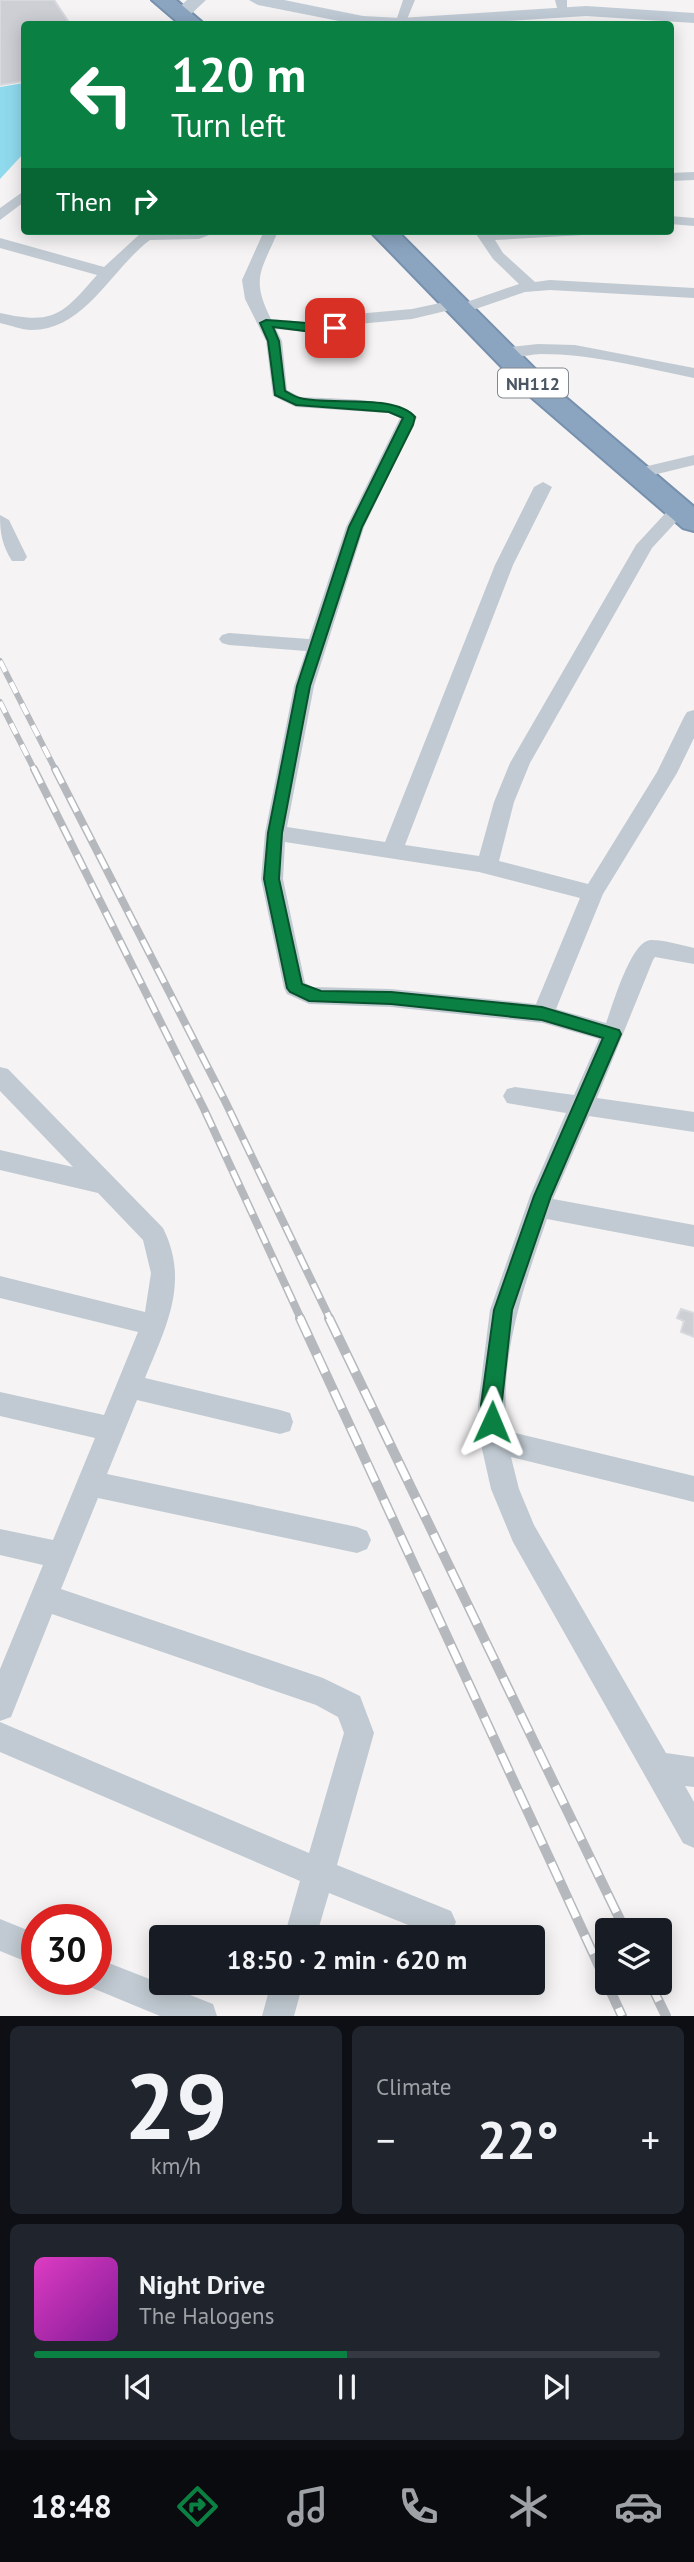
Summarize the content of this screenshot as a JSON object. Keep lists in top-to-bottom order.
{
  "streets": {
    "highway": ["NH112"]
  },
  "page": {
    "turn": ["120 m", "Turn left"],
    "then": "Then",
    "limit": "30",
    "trip": "18:50 · 2 min · 620 m",
    "tile": [
      ["29", "km/h"],
      "Climate"
    ],
    "heat": ["−", "22°", "+"],
    "song": ["Night Drive", "The Halogens"],
    "tabs": "18:48"
  }
}
